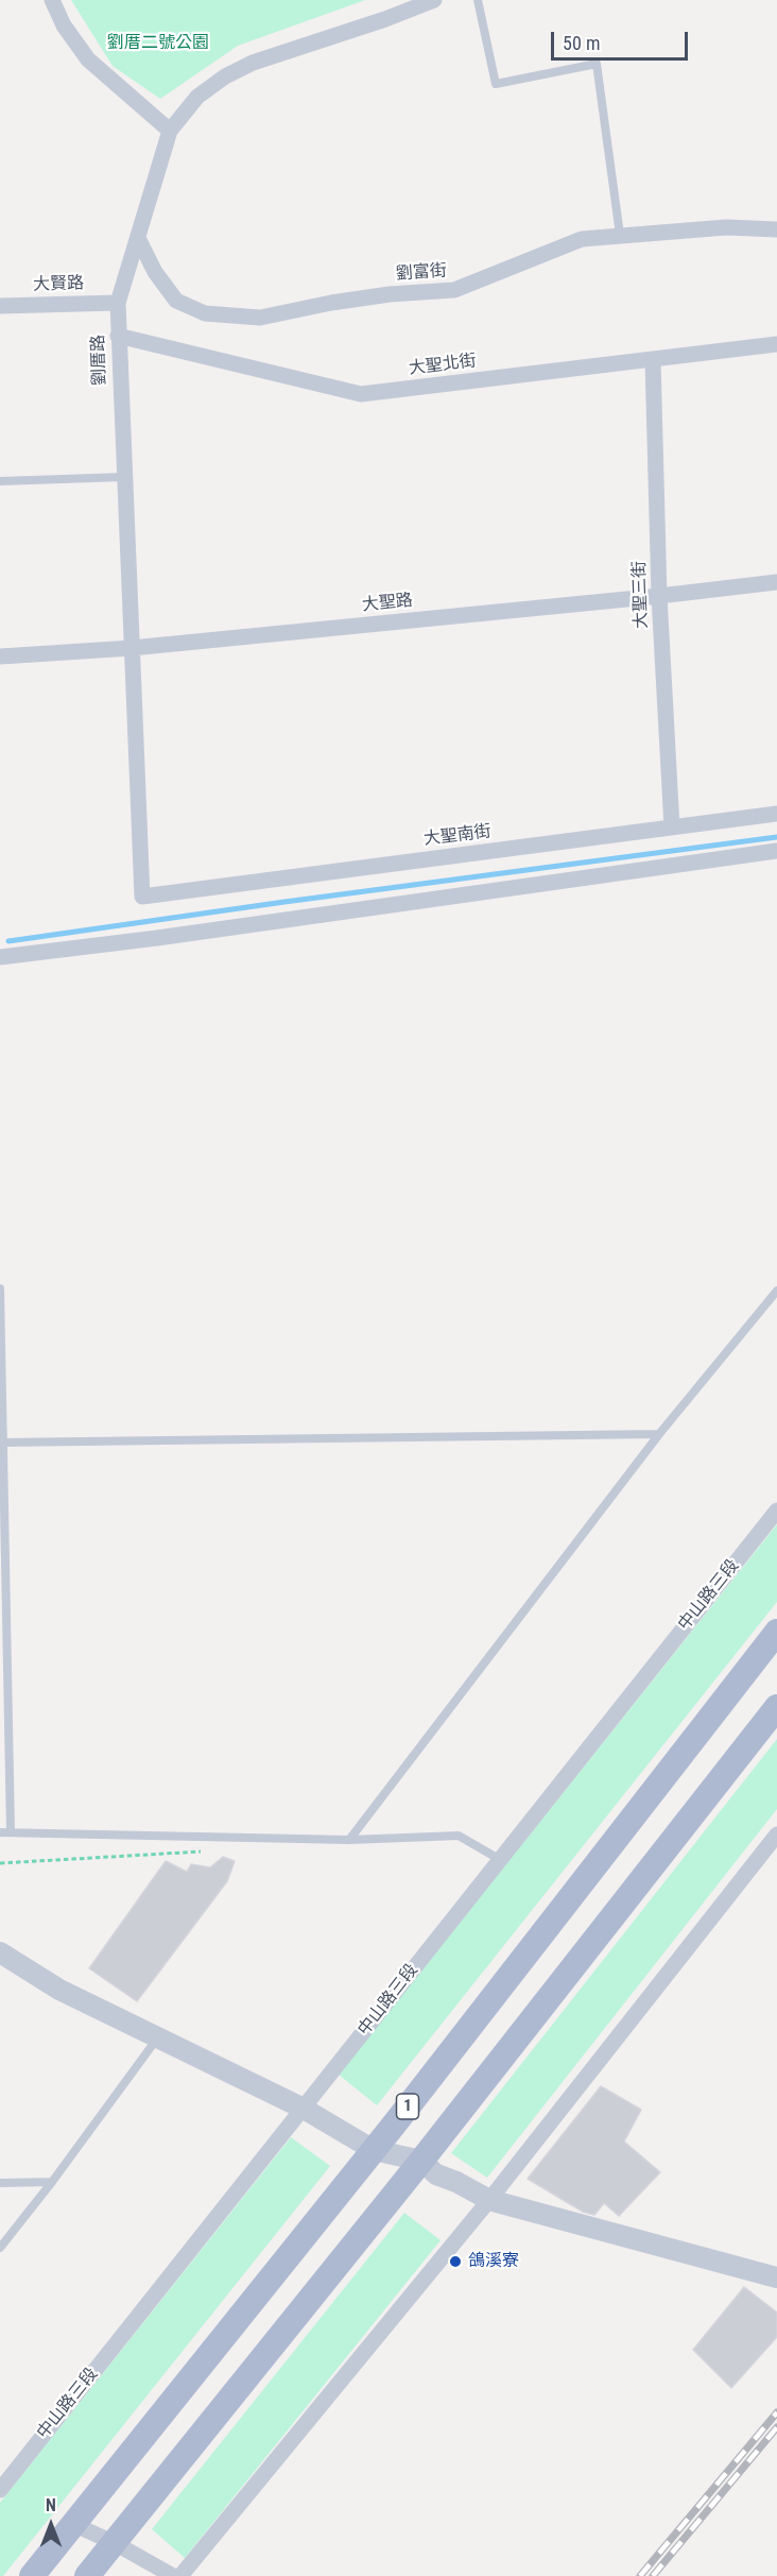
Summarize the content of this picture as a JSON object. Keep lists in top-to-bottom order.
{
  "streets": {
    "main road": ["1"],
    "street": [
      "劉富街",
      "大賢路",
      "劉厝路",
      "大聖北街",
      "大聖三街",
      "大聖路",
      "大聖南街",
      "中山路三段"
    ]
  },
  "crossings": [
    ["劉富街", "劉厝路"],
    ["大賢路", "劉厝路"],
    ["劉厝路", "大聖北街"],
    ["劉厝路", "大聖路"],
    ["劉厝路", "大聖南街"],
    ["大聖北街", "大聖三街"],
    ["大聖三街", "大聖路"],
    ["大聖三街", "大聖南街"]
  ],
  "parks": ["劉厝二號公園"],
  "places": ["鴿溪寮"],
  "scale_bar": "50 m",
  "north": "top"
}
